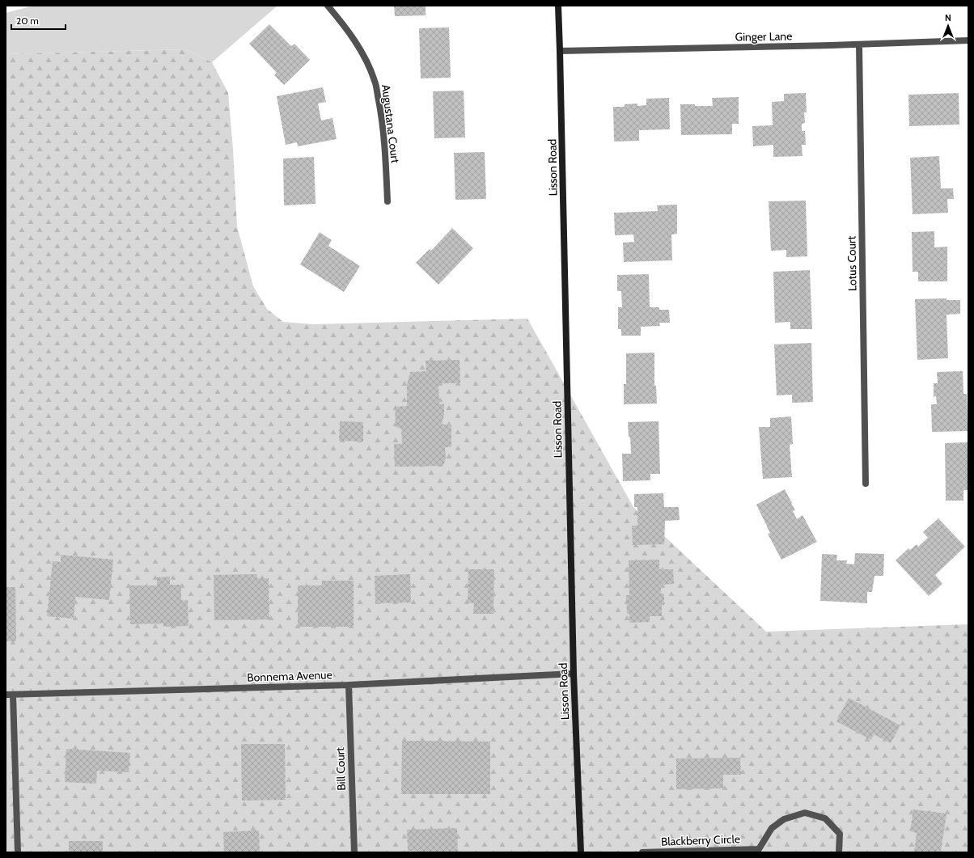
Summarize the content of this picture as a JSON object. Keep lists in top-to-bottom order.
{
  "streets": {
    "street": [
      "Ginger Lane",
      "Augustana Court",
      "Lisson Road",
      "Lotus Court",
      "Bonnema Avenue",
      "Bill Court",
      "Blackberry Circle"
    ]
  },
  "crossings": [
    ["Ginger Lane", "Lisson Road"],
    ["Ginger Lane", "Lotus Court"],
    ["Lisson Road", "Bonnema Avenue"],
    ["Bonnema Avenue", "Bill Court"]
  ],
  "scale_bar": "20 m",
  "north": "top"
}
